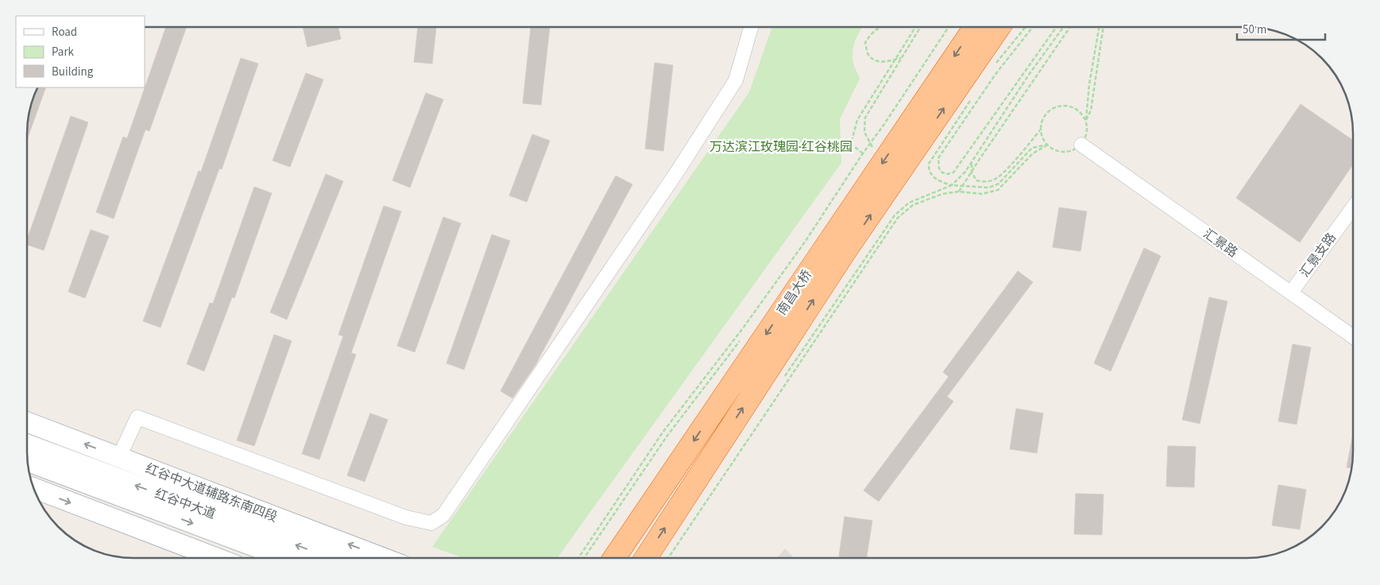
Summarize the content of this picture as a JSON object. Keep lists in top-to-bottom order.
{
  "streets": {
    "highway": ["南昌大桥"],
    "main road": ["红谷中大道辅路东南四段", "红谷中大道"],
    "street": ["汇景路", "汇景支路"]
  },
  "crossings": [
    ["汇景路", "汇景支路"]
  ],
  "parks": ["万达滨江玫瑰园·红谷桃园"],
  "legend": ["Road", "Park", "Building"],
  "scale_bar": "50 m"
}
